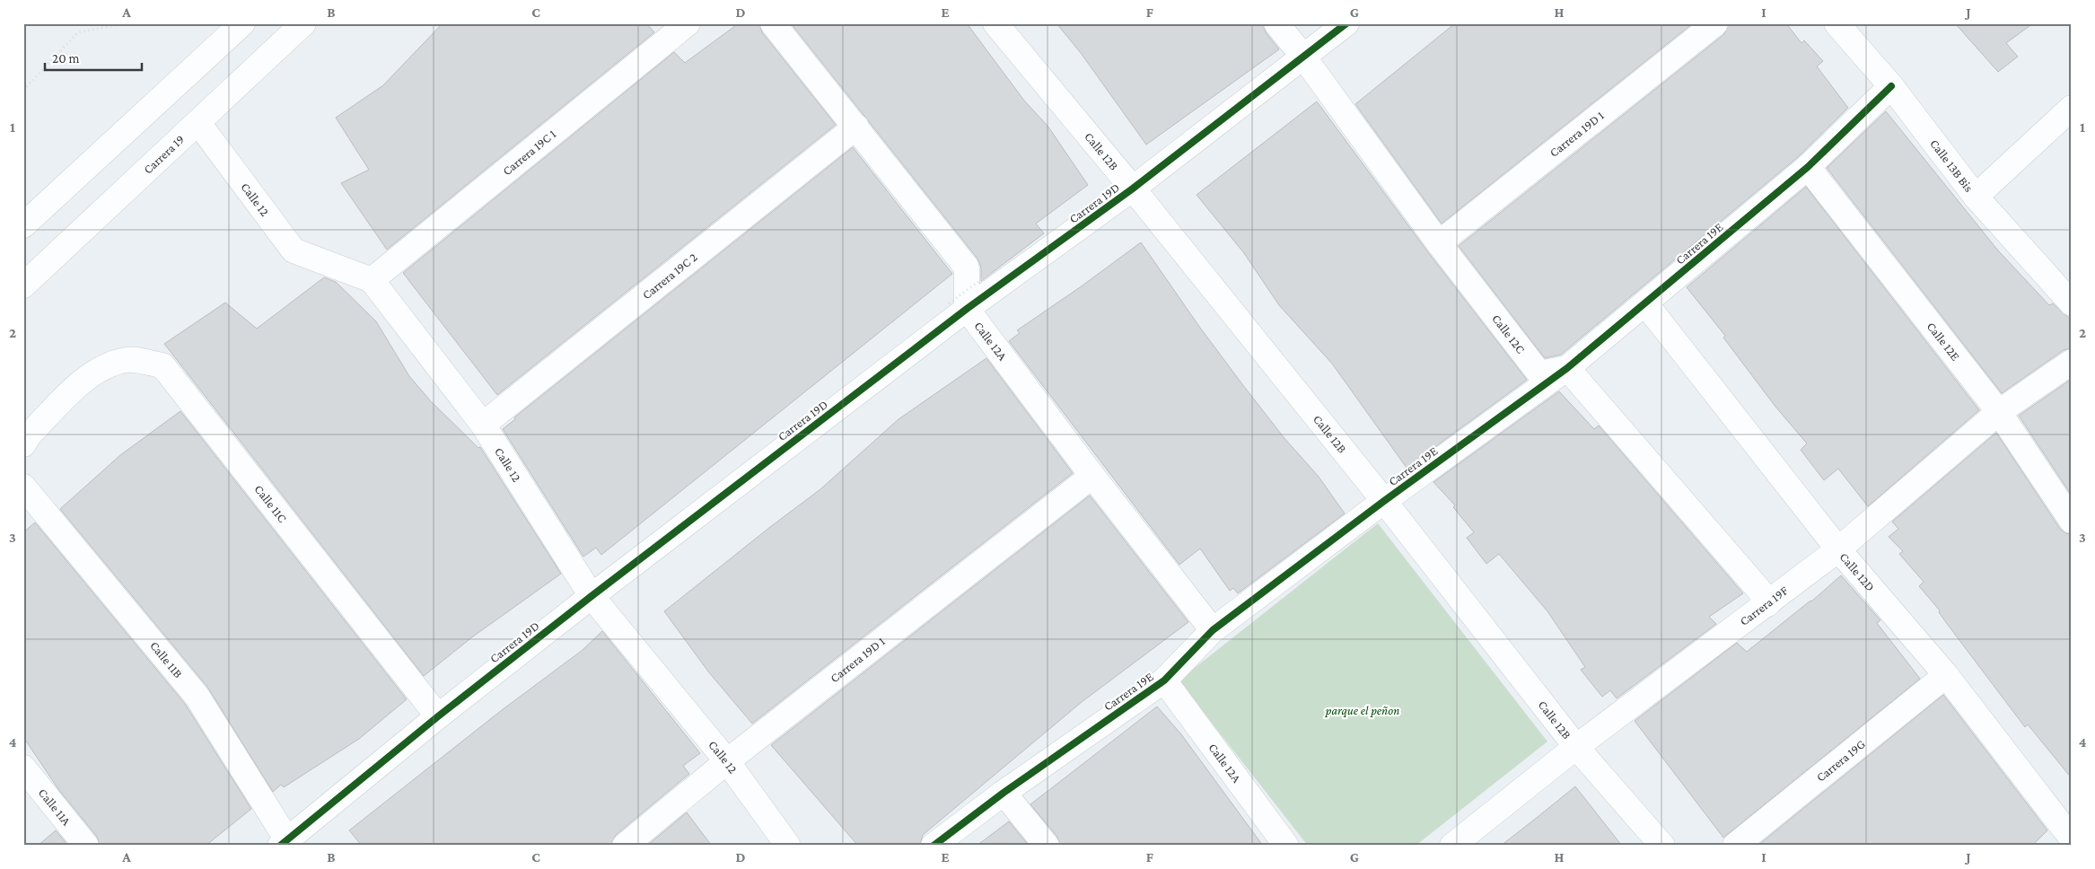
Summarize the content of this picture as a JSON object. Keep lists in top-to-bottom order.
{
  "streets": {
    "street": [
      "Carrera 19D 1",
      "Calle 12B",
      "Carrera 19C 1",
      "Carrera 19",
      "Calle 13B Bis",
      "Calle 12",
      "Carrera 19D",
      "Carrera 19E",
      "Carrera 19C 2",
      "Calle 12C",
      "Calle 12A",
      "Calle 12E",
      "Calle 11C",
      "Calle 12D",
      "Carrera 19F",
      "Calle 11B",
      "Carrera 19G",
      "Calle 11A"
    ]
  },
  "crossings": [
    ["Carrera 19D 1", "Calle 12"],
    ["Carrera 19D 1", "Calle 12C"],
    ["Carrera 19D 1", "Calle 12A"],
    ["Calle 12B", "Carrera 19D"],
    ["Calle 12B", "Carrera 19E"],
    ["Calle 12B", "Carrera 19F"],
    ["Carrera 19C 1", "Calle 12"],
    ["Carrera 19", "Calle 12"],
    ["Calle 13B Bis", "Carrera 19E"],
    ["Calle 12", "Carrera 19D"],
    ["Calle 12", "Carrera 19C 2"],
    ["Carrera 19D", "Calle 12C"],
    ["Carrera 19D", "Calle 12A"],
    ["Carrera 19D", "Calle 11C"],
    ["Carrera 19D", "Calle 11B"],
    ["Carrera 19E", "Calle 12C"],
    ["Carrera 19E", "Calle 12A"],
    ["Carrera 19E", "Calle 12E"],
    ["Carrera 19E", "Calle 12D"],
    ["Carrera 19C 2", "Calle 12A"],
    ["Calle 12E", "Carrera 19F"],
    ["Calle 12D", "Carrera 19F"],
    ["Calle 12D", "Carrera 19G"]
  ],
  "parks": ["parque el peñon"],
  "scale_bar": "20 m",
  "grid": {
    "columns": [
      "A",
      "B",
      "C",
      "D",
      "E",
      "F",
      "G",
      "H",
      "I",
      "J"
    ],
    "rows": [
      "1",
      "2",
      "3",
      "4"
    ]
  }
}
